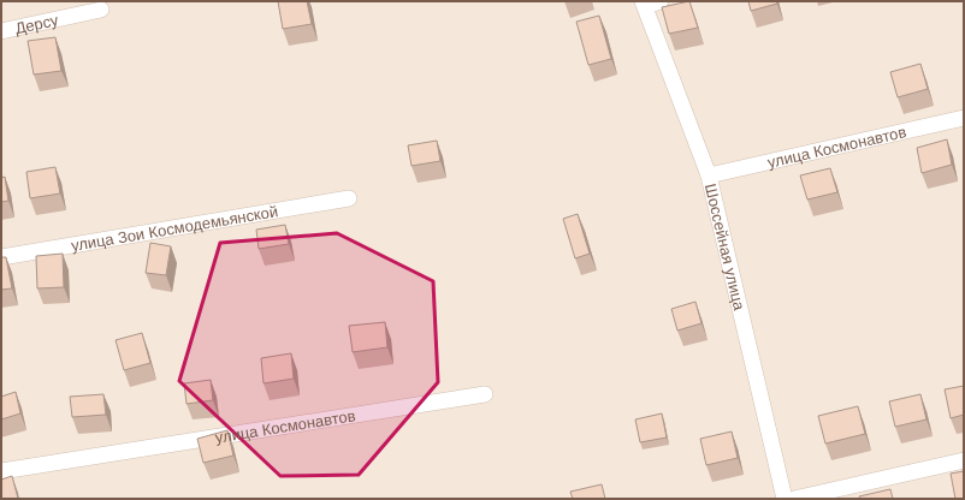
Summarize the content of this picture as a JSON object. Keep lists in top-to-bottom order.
{
  "streets": {
    "street": [
      "Дерсу",
      "улица Космонавтов",
      "улица Зои Космодемьянской",
      "Шоссейная улица"
    ]
  },
  "crossings": [
    ["улица Космонавтов", "Шоссейная улица"]
  ]
}
